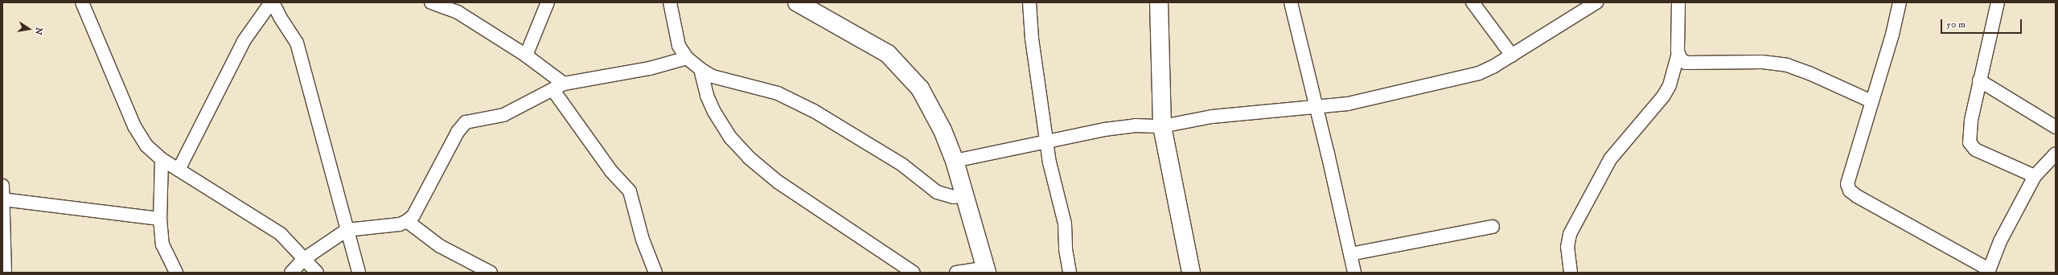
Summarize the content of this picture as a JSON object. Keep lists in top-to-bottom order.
{
  "scale_bar": "50 m",
  "north": "right"
}
